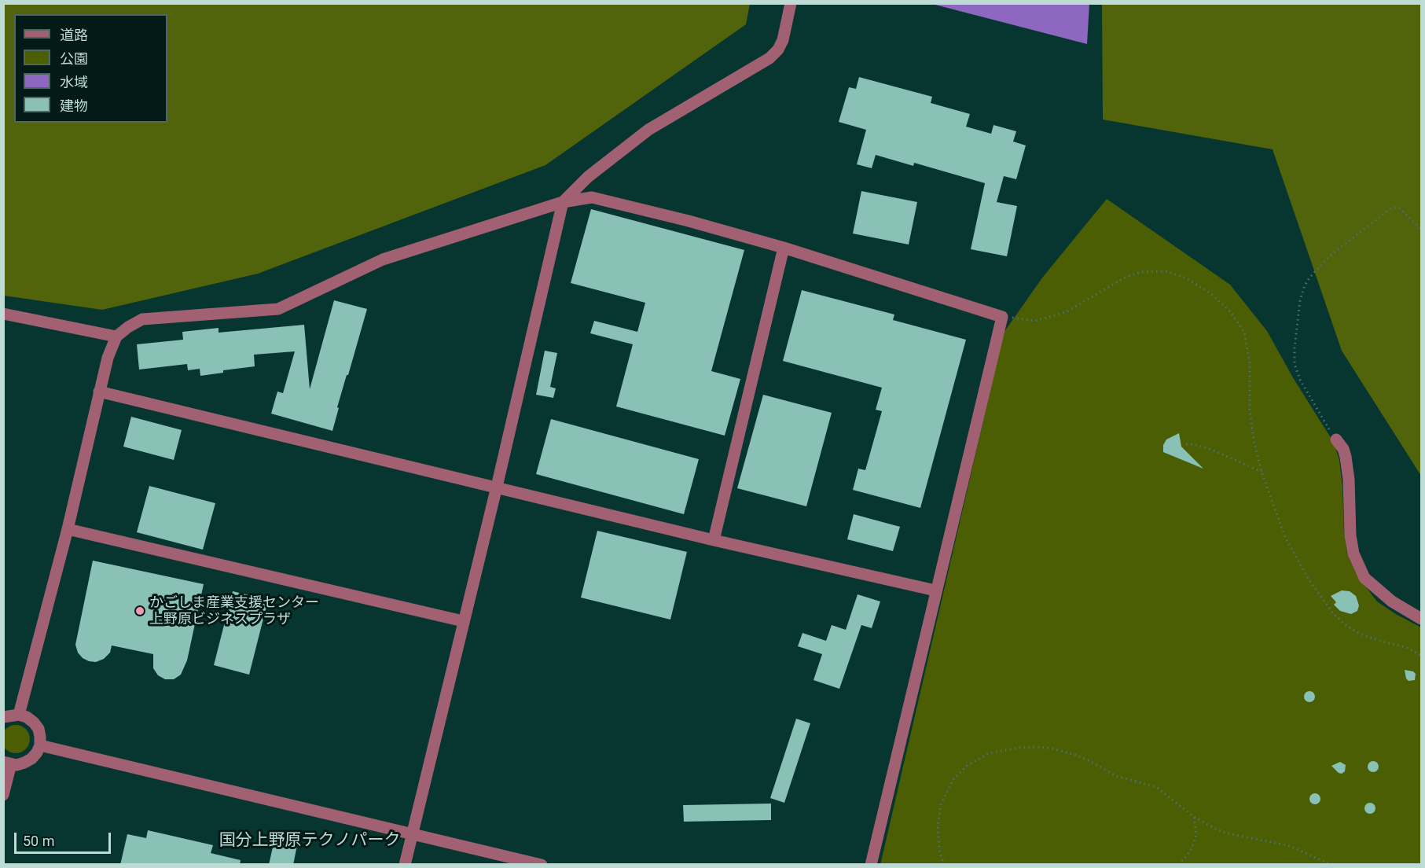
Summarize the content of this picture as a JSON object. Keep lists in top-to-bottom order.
{
  "districts": ["国分上野原テクノパーク"],
  "places": ["かごしま産業支援センター 上野原ビジネスプラザ"],
  "legend": [
    "道路",
    "公園",
    "水域",
    "建物"
  ],
  "scale_bar": "50 m"
}
